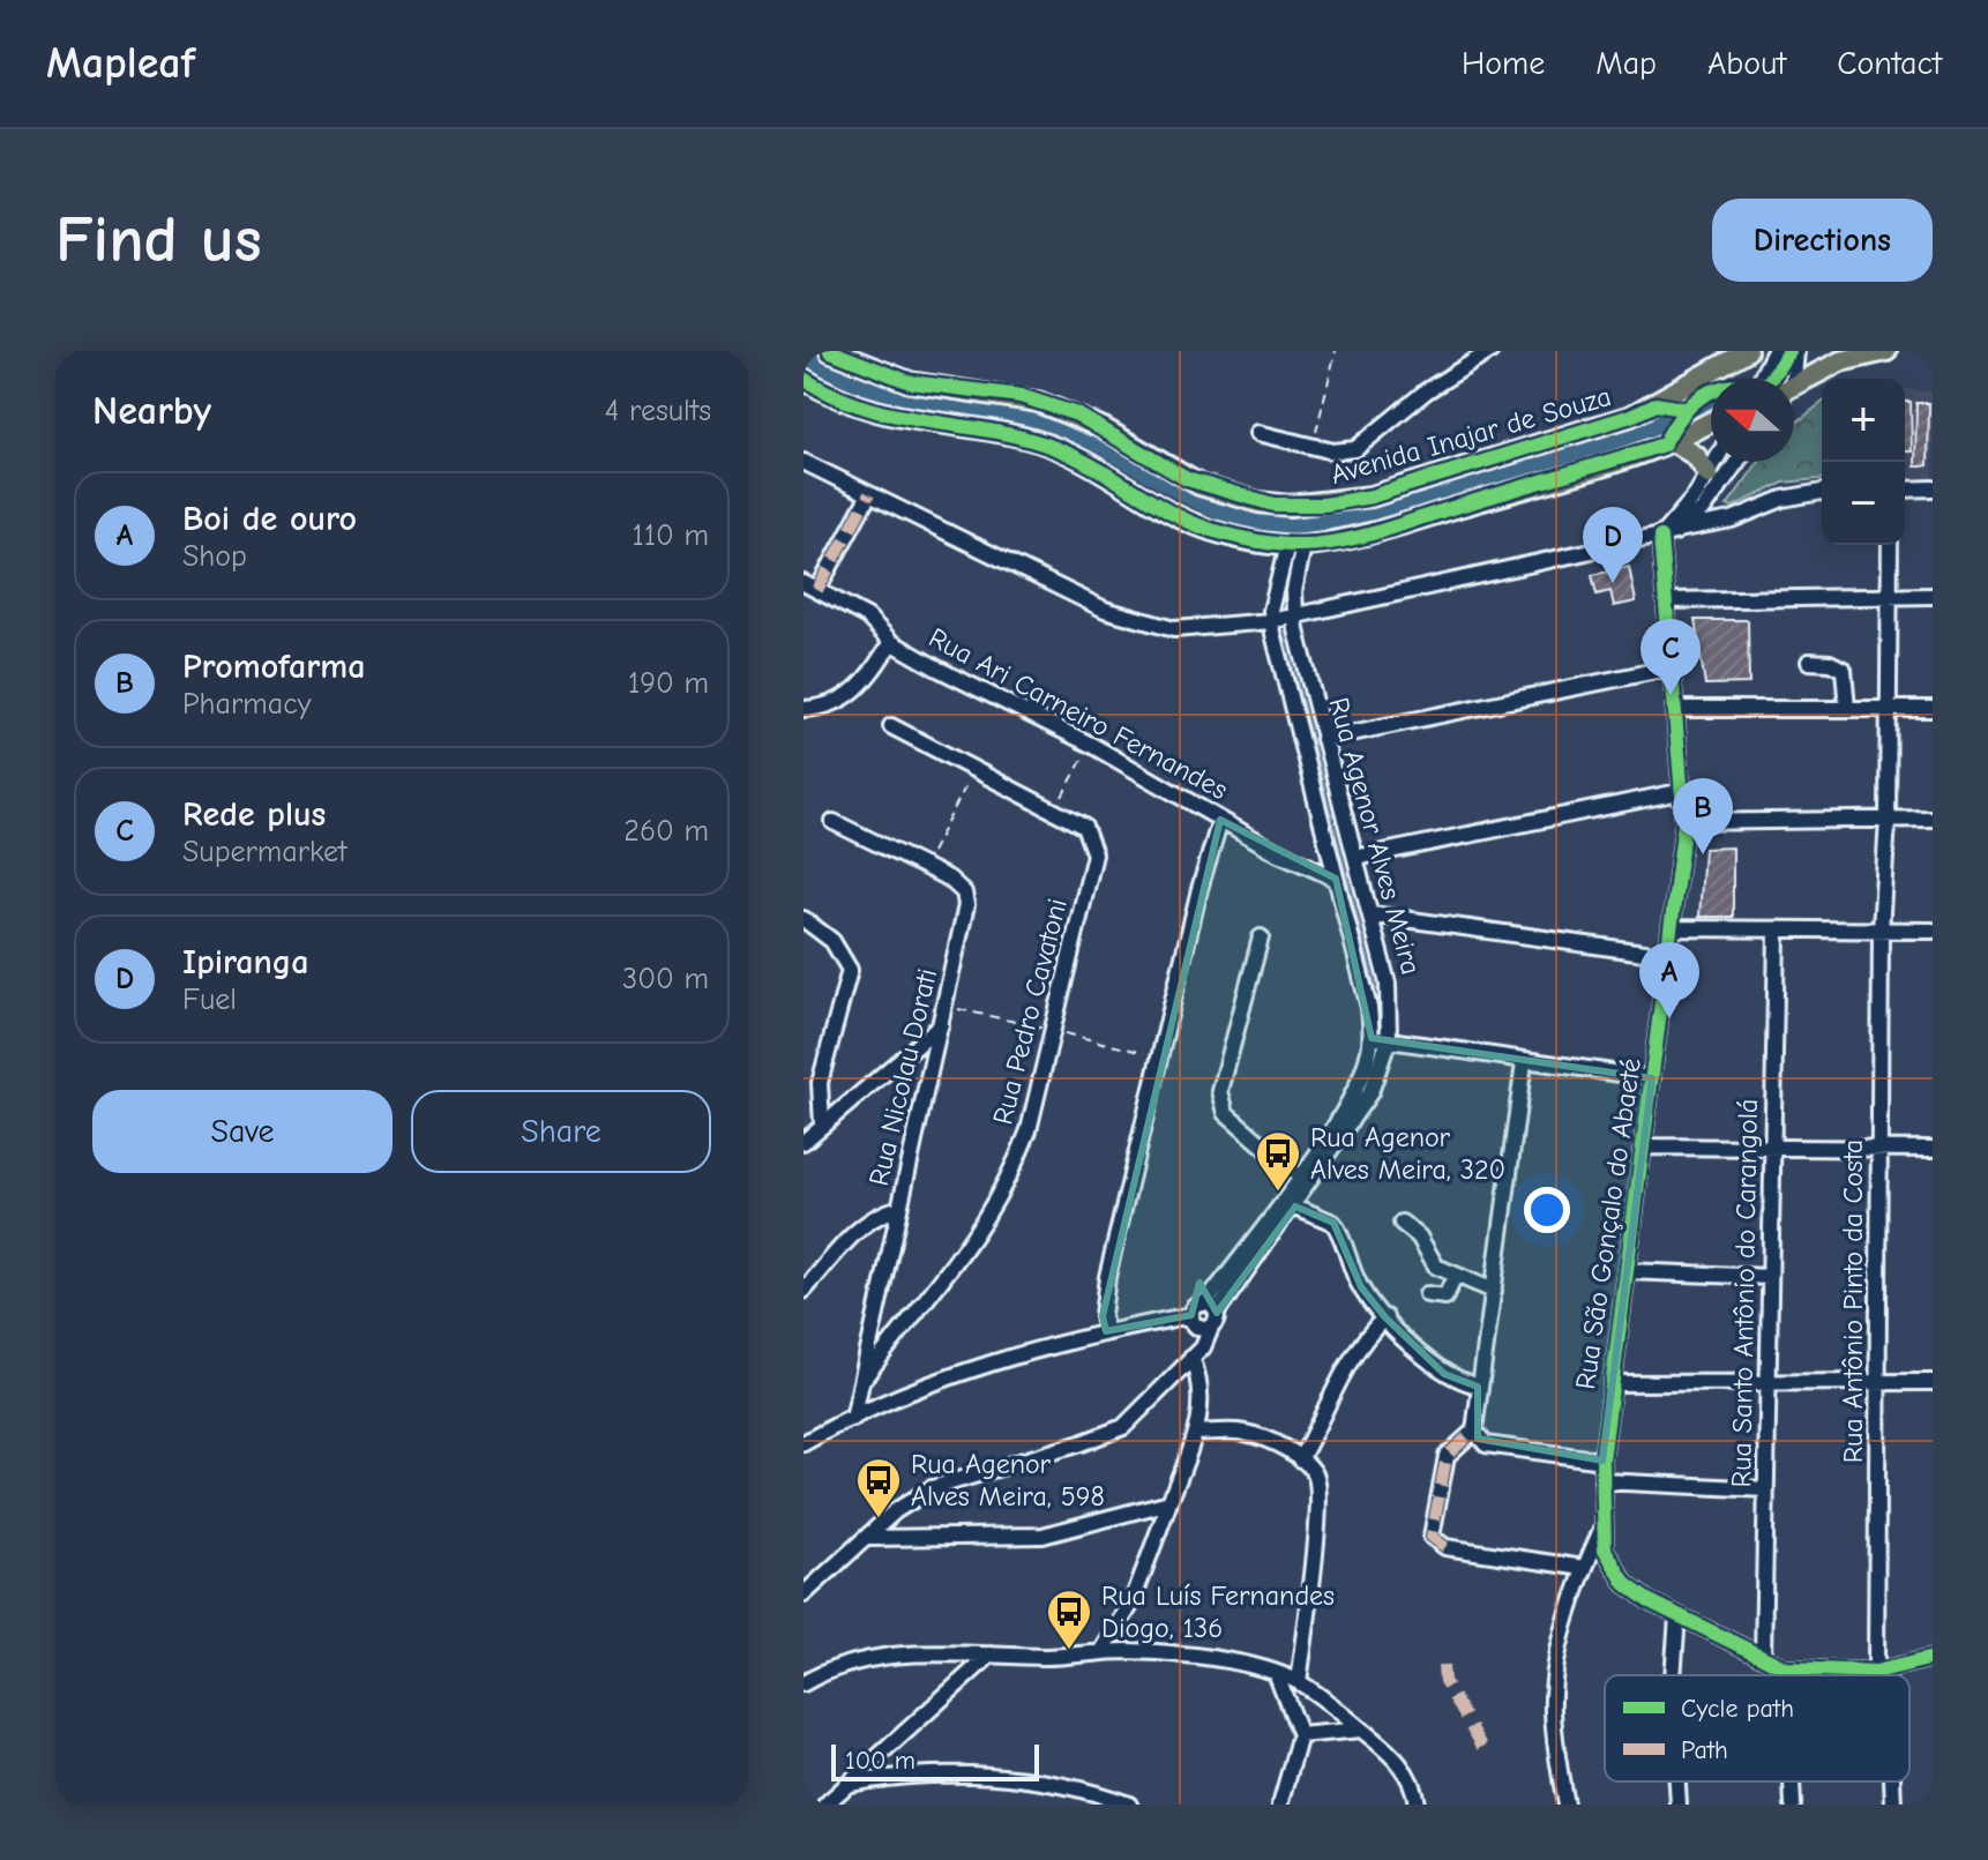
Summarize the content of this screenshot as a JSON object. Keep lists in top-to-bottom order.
{
  "streets": {
    "main road": ["Avenida Inajar de Souza"],
    "street": [
      "Rua Ari Carneiro Fernandes",
      "Rua Agenor Alves Meira",
      "Rua Pedro Cavatoni",
      "Rua Nicolau Dorati",
      "Rua São Gonçalo do Abaeté",
      "Rua Santo Antônio do Carangolá",
      "Rua Antônio Pinto da Costa"
    ]
  },
  "crossings": [
    ["Rua Ari Carneiro Fernandes", "Rua Agenor Alves Meira"],
    ["Rua Pedro Cavatoni", "Rua Nicolau Dorati"],
    ["Rua São Gonçalo do Abaeté", "Rua Santo Antônio do Carangolá"],
    ["Rua São Gonçalo do Abaeté", "Rua Antônio Pinto da Costa"]
  ],
  "places": {
    "bus stop": ["Rua Agenor Alves Meira, 320", "Rua Agenor Alves Meira, 598", "Rua Luís Fernandes Diogo, 136"]
  },
  "legend": ["Cycle path", "Path"],
  "scale_bar": "100 m",
  "north": "left",
  "page": {
    "header": "Mapleaf",
    "nav": [
      "Home",
      "Map",
      "About",
      "Contact"
    ],
    "buttons": [
      "Directions",
      ["Save", "Share"]
    ],
    "title": "Find us",
    "heading": ["Nearby", "4 results"],
    "map_buttons": ["+", "−"],
    "list": [
      {
        "mark": "A",
        "name": "Boi de ouro",
        "note": "Shop",
        "value": "110 m"
      },
      {
        "mark": "B",
        "name": "Promofarma",
        "note": "Pharmacy",
        "value": "190 m"
      },
      {
        "mark": "C",
        "name": "Rede plus",
        "note": "Supermarket",
        "value": "260 m"
      },
      {
        "mark": "D",
        "name": "Ipiranga",
        "note": "Fuel",
        "value": "300 m"
      }
    ],
    "pins": [
      "D",
      "C",
      "B",
      "A"
    ],
    "scale": "100 m"
  }
}
